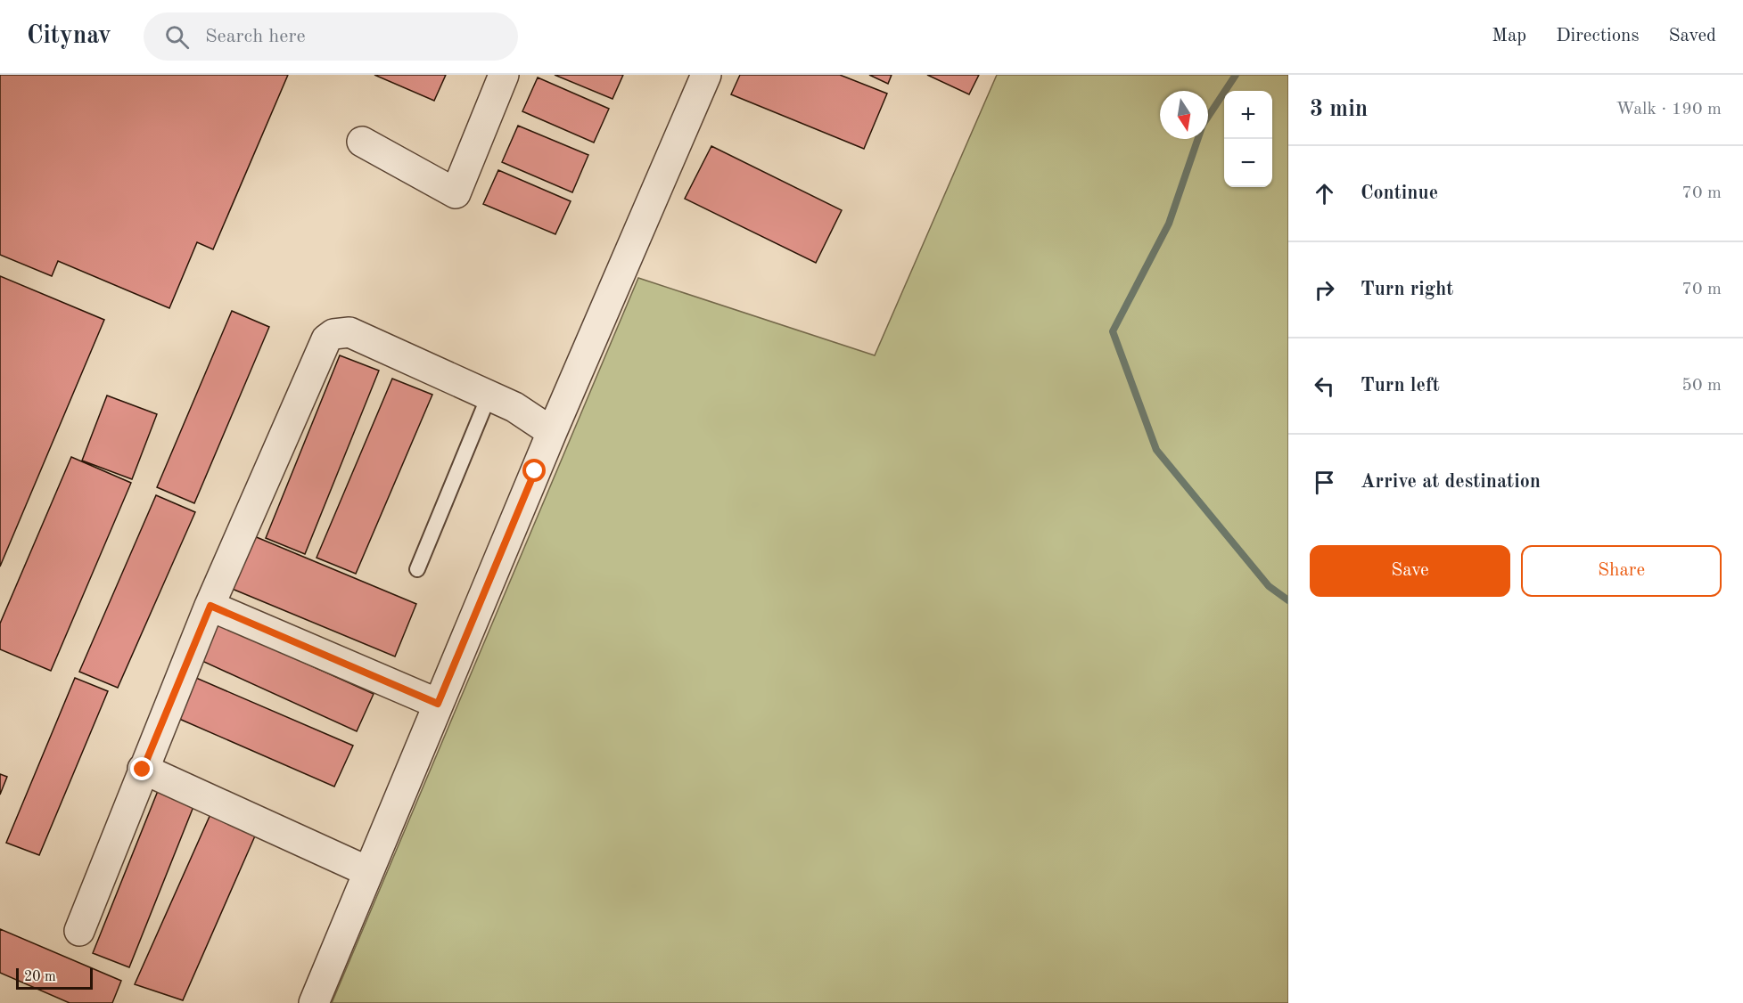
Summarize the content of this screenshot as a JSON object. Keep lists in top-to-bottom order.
{
  "scale_bar": "20 m",
  "north": "bottom",
  "page": {
    "header": "Citynav",
    "search": "Search here",
    "nav": ["Map", "Directions", "Saved"],
    "heading": ["3 min", "Walk · 190 m"],
    "map_buttons": ["+", "−"],
    "list": [
      ["Continue", "70 m"],
      ["Turn right", "70 m"],
      ["Turn left", "50 m"],
      "Arrive at destination"
    ],
    "buttons": ["Save", "Share"],
    "scale": "20 m"
  }
}
